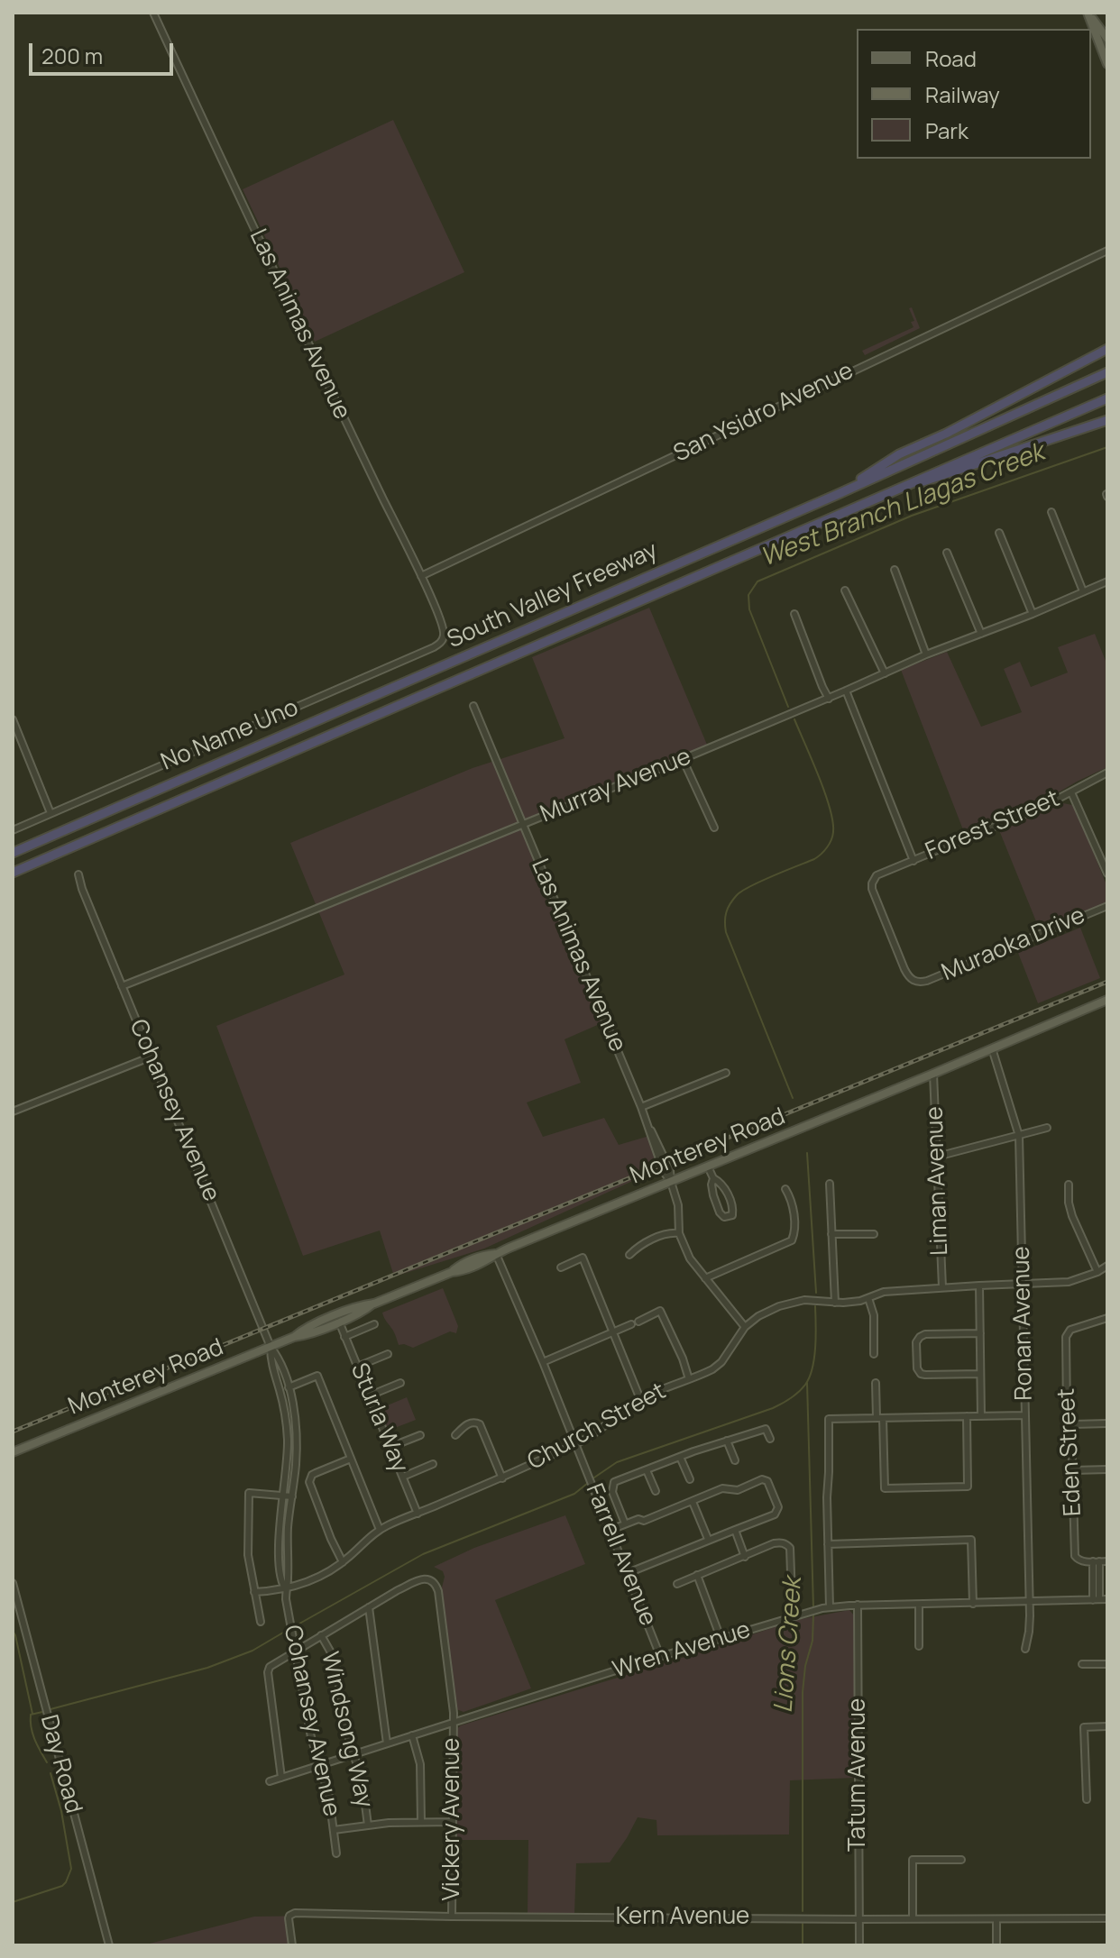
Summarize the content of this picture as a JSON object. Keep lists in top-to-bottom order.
{
  "streets": {
    "highway": ["South Valley Freeway"],
    "main road": ["Monterey Road"],
    "street": [
      "Las Animas Avenue",
      "San Ysidro Avenue",
      "No Name Uno",
      "Murray Avenue",
      "Forest Street",
      "Muraoka Drive",
      "Cohansey Avenue",
      "Liman Avenue",
      "Ronan Avenue",
      "Sturla Way",
      "Church Street",
      "Eden Street",
      "Farrell Avenue",
      "Wren Avenue",
      "Windsong Way",
      "Day Road",
      "Tatum Avenue",
      "Vickery Avenue",
      "Kern Avenue"
    ]
  },
  "crossings": [
    ["Las Animas Avenue", "San Ysidro Avenue"],
    ["Las Animas Avenue", "No Name Uno"],
    ["Las Animas Avenue", "Murray Avenue"],
    ["Las Animas Avenue", "Monterey Road"],
    ["Murray Avenue", "Cohansey Avenue"],
    ["Forest Street", "Muraoka Drive"],
    ["Cohansey Avenue", "Monterey Road"],
    ["Cohansey Avenue", "Church Street"],
    ["Cohansey Avenue", "Wren Avenue"],
    ["Monterey Road", "Liman Avenue"],
    ["Monterey Road", "Ronan Avenue"],
    ["Monterey Road", "Sturla Way"],
    ["Monterey Road", "Farrell Avenue"],
    ["Liman Avenue", "Church Street"],
    ["Ronan Avenue", "Church Street"],
    ["Ronan Avenue", "Wren Avenue"],
    ["Sturla Way", "Church Street"],
    ["Church Street", "Farrell Avenue"],
    ["Farrell Avenue", "Wren Avenue"],
    ["Wren Avenue", "Windsong Way"],
    ["Wren Avenue", "Tatum Avenue"],
    ["Wren Avenue", "Vickery Avenue"],
    ["Tatum Avenue", "Kern Avenue"],
    ["Vickery Avenue", "Kern Avenue"]
  ],
  "water": ["West Branch Llagas Creek", "Lions Creek"],
  "legend": ["Road", "Railway", "Park"],
  "scale_bar": "200 m"
}
